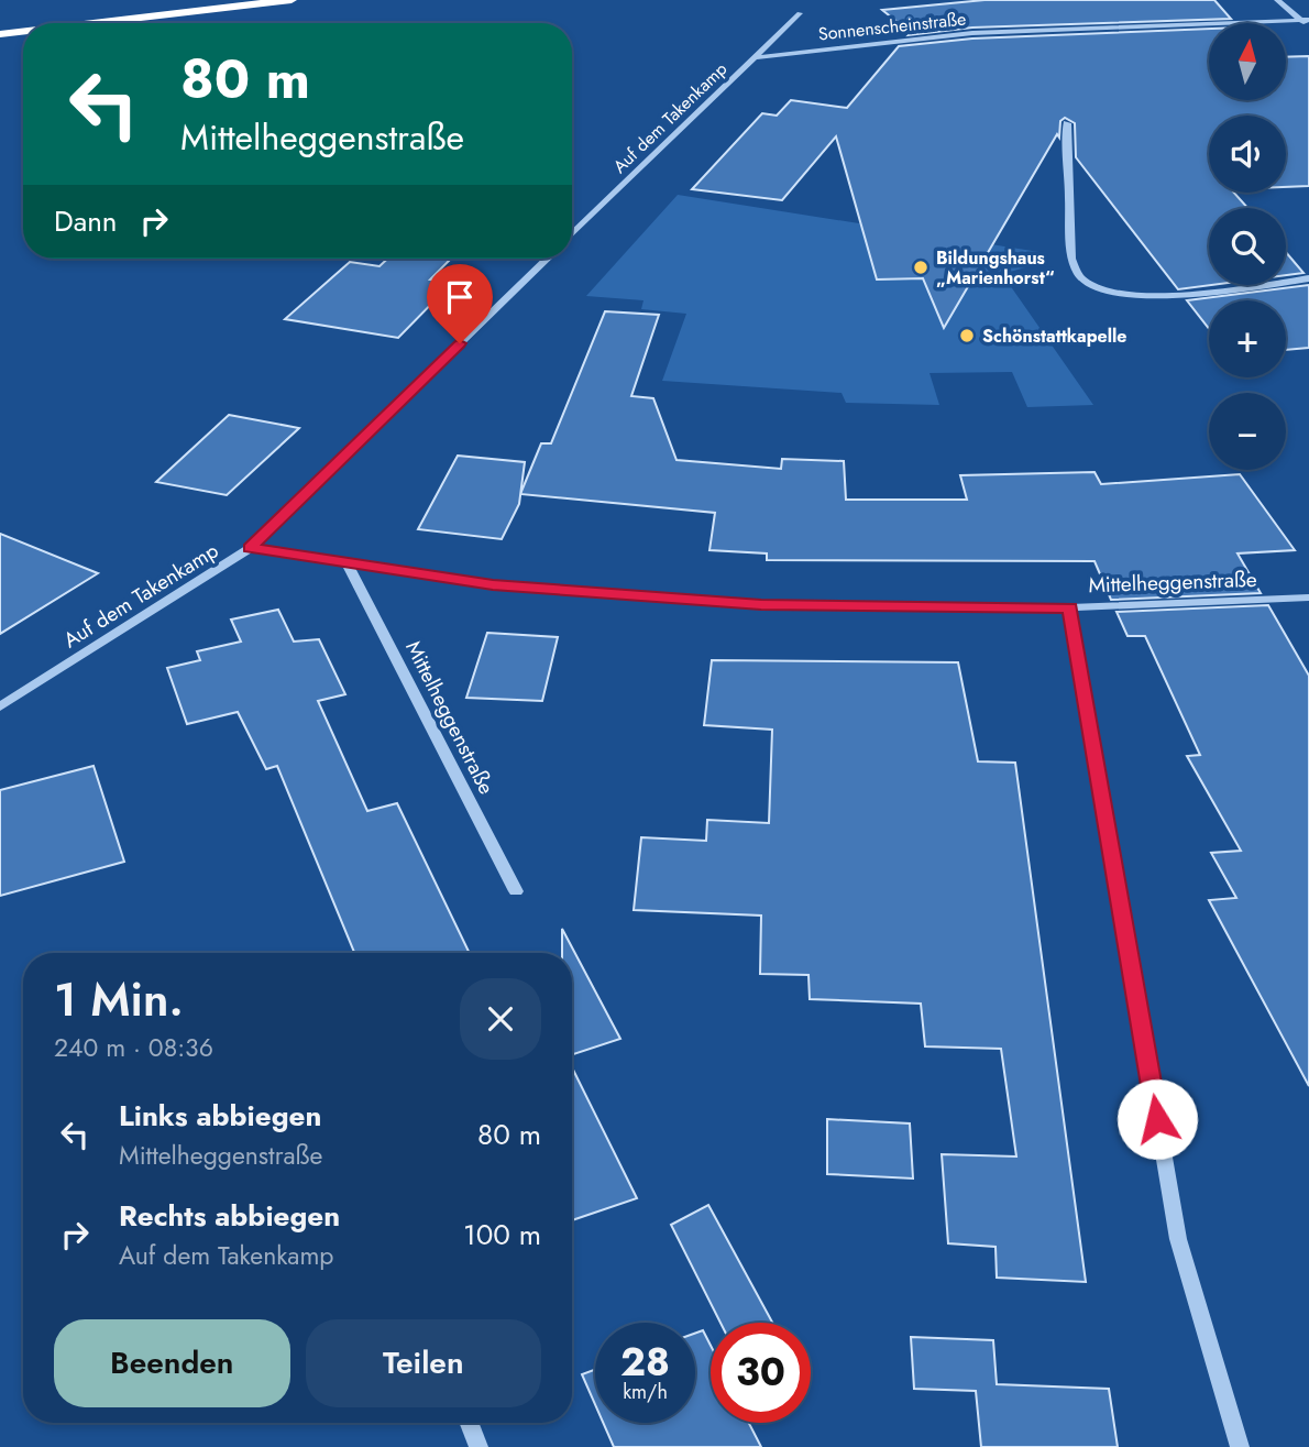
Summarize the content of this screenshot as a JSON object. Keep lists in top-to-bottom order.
{
  "streets": {
    "street": ["Sonnenscheinstraße", "Auf dem Takenkamp", "Mittelheggenstraße"]
  },
  "crossings": [
    ["Sonnenscheinstraße", "Auf dem Takenkamp"],
    ["Auf dem Takenkamp", "Mittelheggenstraße"]
  ],
  "places": ["Bildungshaus „Marienhorst“", "Schönstattkapelle"],
  "north": "top",
  "page": {
    "map_buttons": ["+", "−"],
    "turn": ["80 m", "Mittelheggenstraße"],
    "then": "Dann",
    "heading": ["1 Min.", "240 m · 08:36"],
    "list": [
      {
        "name": "Links abbiegen",
        "note": "Mittelheggenstraße",
        "value": "80 m"
      },
      {
        "name": "Rechts abbiegen",
        "note": "Auf dem Takenkamp",
        "value": "100 m"
      }
    ],
    "buttons": ["Beenden", "Teilen"],
    "speed": "28 km/h",
    "limit": "30"
  }
}
